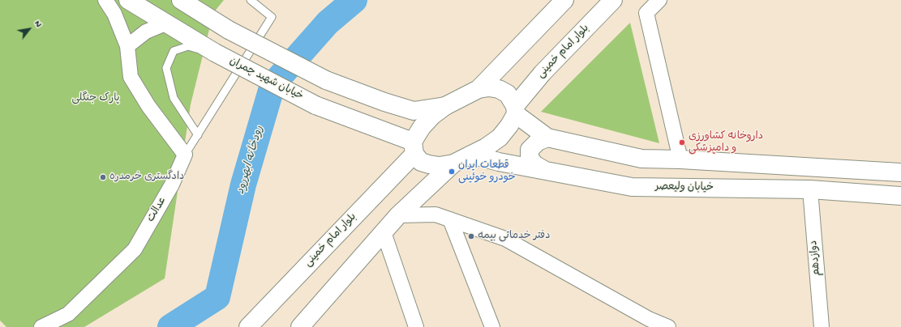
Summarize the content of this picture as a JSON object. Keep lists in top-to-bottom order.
{
  "streets": {
    "main road": ["بلوار امام خمینی", "خیابان شهید چمران", "خیابان ولیعصر"],
    "street": ["عدالت", "دوازدهم"]
  },
  "crossings": [
    ["بلوار امام خمینی", "خیابان شهید چمران"],
    ["بلوار امام خمینی", "خیابان ولیعصر"],
    ["خیابان ولیعصر", "دوازدهم"]
  ],
  "water": ["رودخانه ابهررود"],
  "parks": ["پارک جنگلی"],
  "places": [
    "داروخانه کشاورزی و دامپزشکی",
    "قطعات ایران خودرو خوئینی",
    "دادگستری خرمدره",
    "دفتر خدماتی بیمه"
  ],
  "north": "top right"
}
